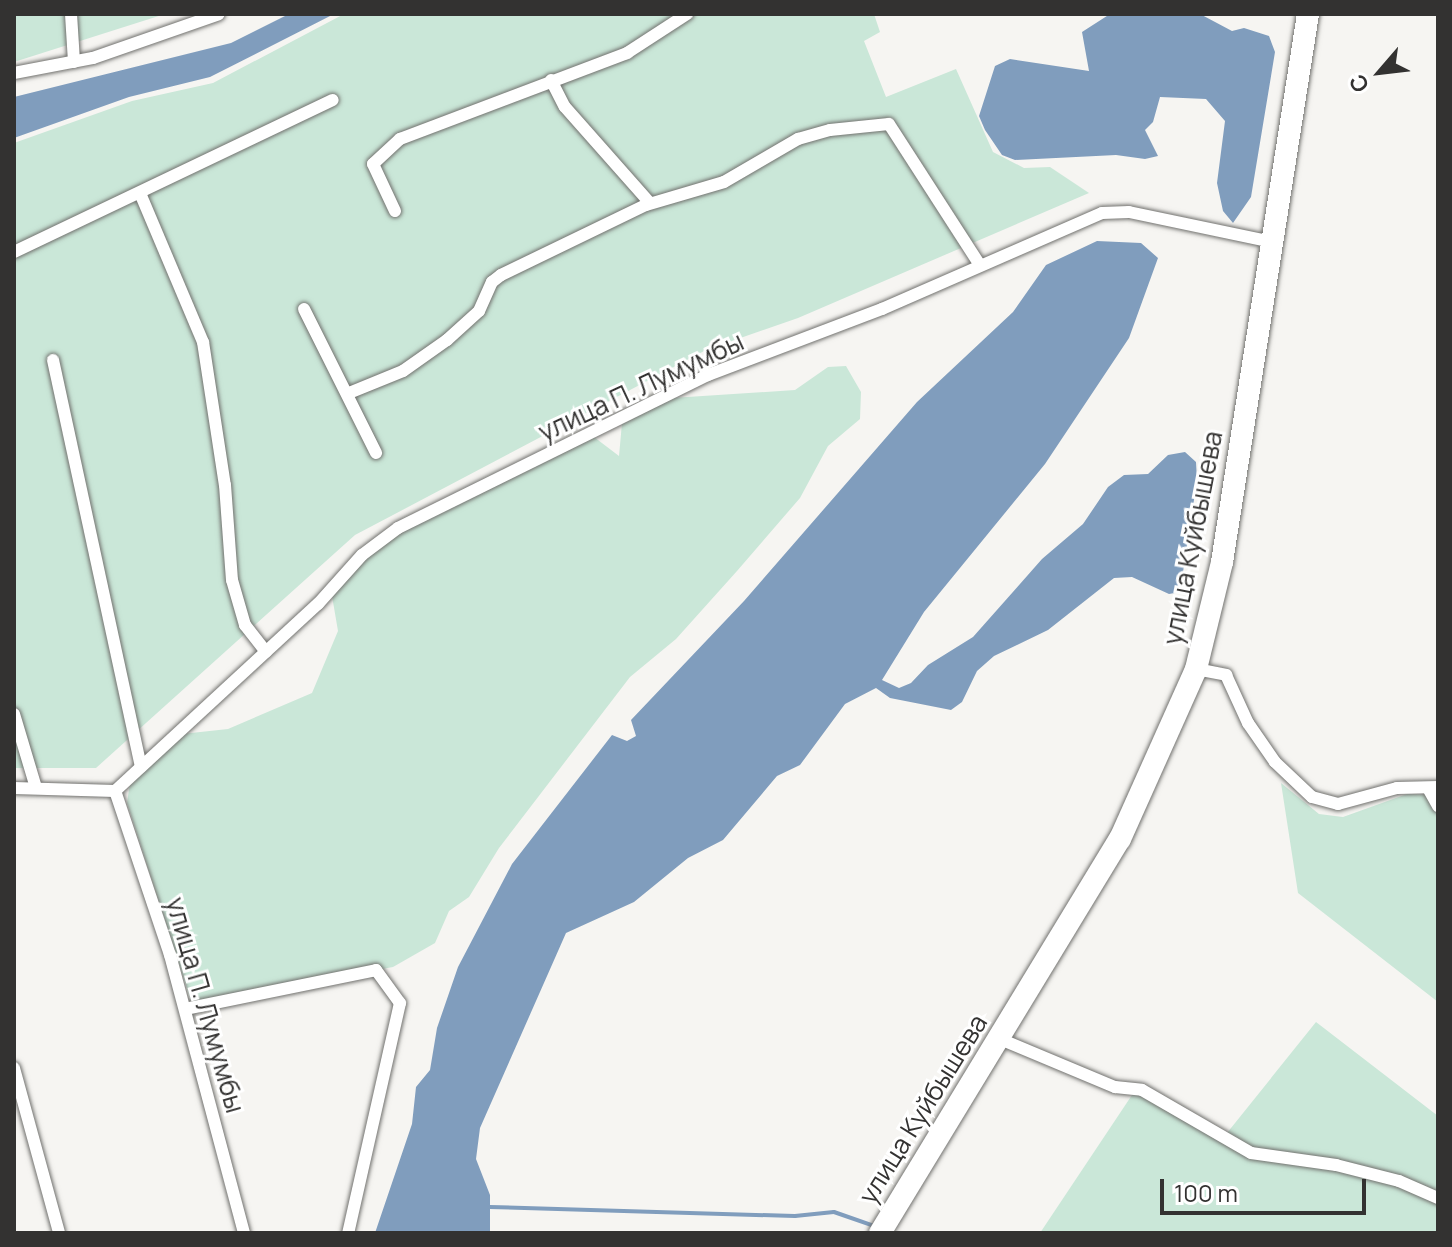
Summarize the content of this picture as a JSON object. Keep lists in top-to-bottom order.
{
  "streets": {
    "highway": ["улица Куйбышева"],
    "street": ["улица П. Лумумбы"]
  },
  "crossings": [
    ["улица П. Лумумбы", "улица Куйбышева"]
  ],
  "scale_bar": "100 m",
  "north": "bottom left"
}
